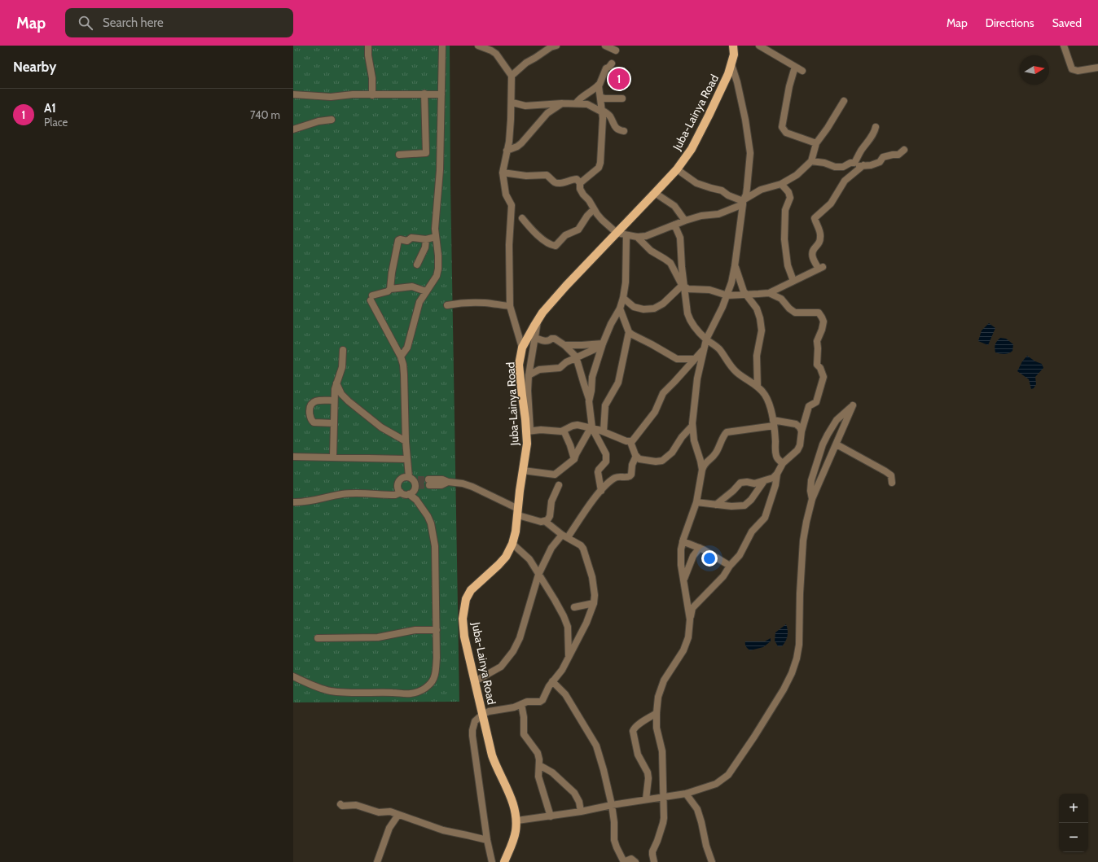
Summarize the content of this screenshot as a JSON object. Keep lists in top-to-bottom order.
{
  "streets": {
    "main road": ["Juba-Lainya Road"]
  },
  "north": "right",
  "page": {
    "header": "Map",
    "search": "Search here",
    "nav": ["Map", "Directions", "Saved"],
    "heading": "Nearby",
    "pins": "1",
    "list": [
      {
        "mark": "1",
        "name": "A1",
        "note": "Place",
        "value": "740 m"
      }
    ],
    "map_buttons": ["+", "−"]
  }
}
